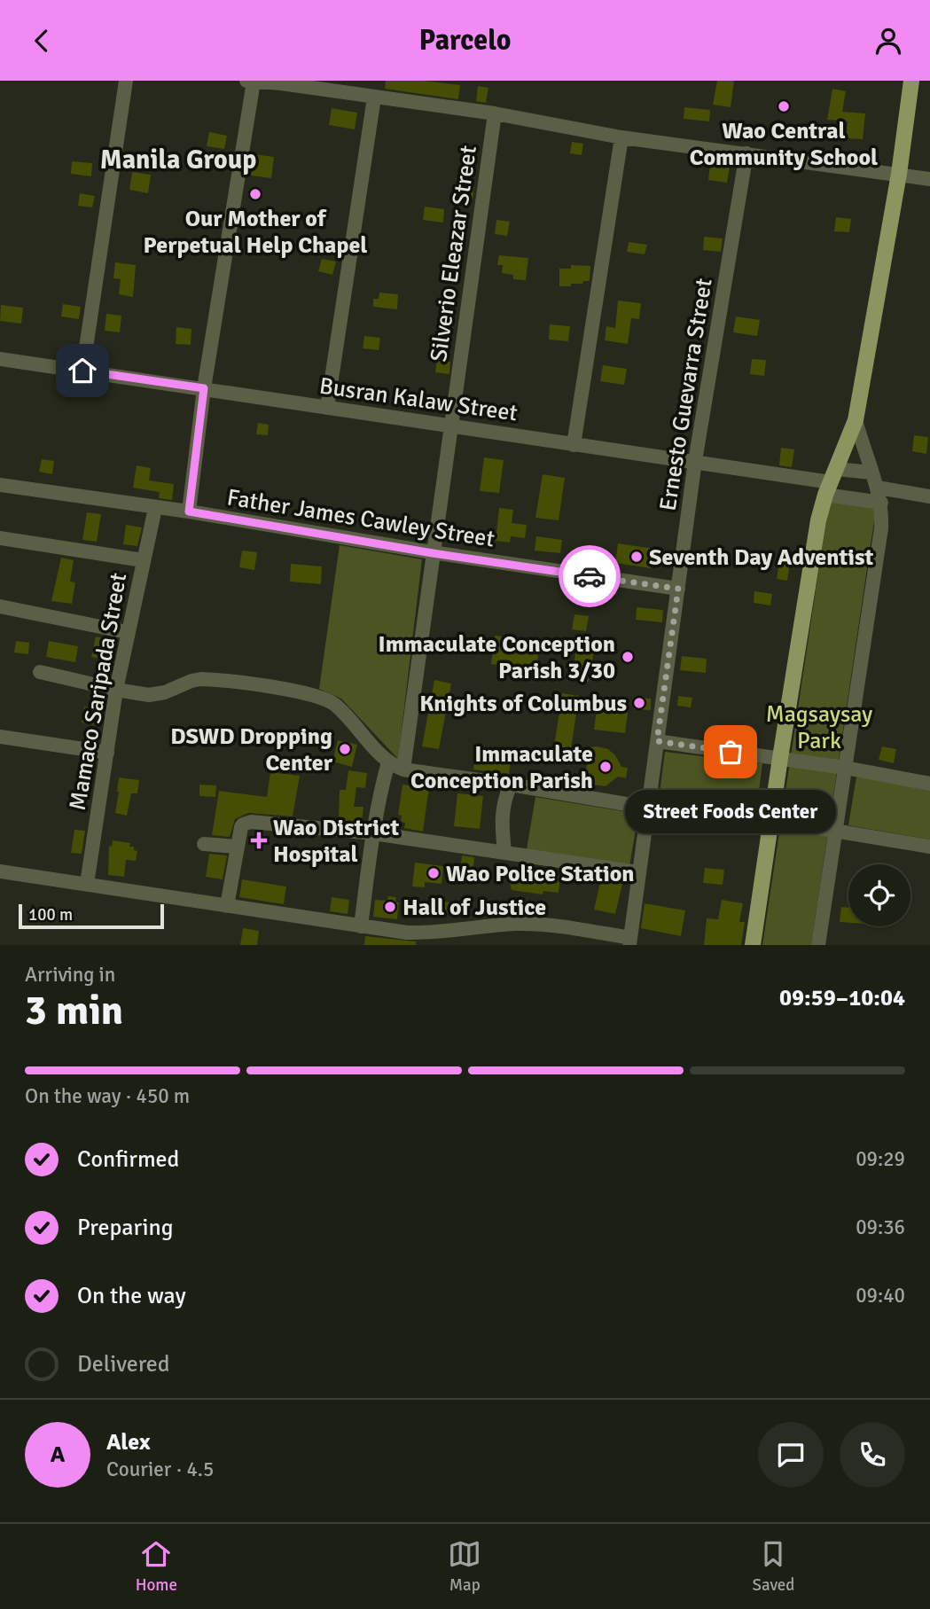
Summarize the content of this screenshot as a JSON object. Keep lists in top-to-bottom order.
{
  "streets": {
    "street": [
      "Silverio Eleazar Street",
      "Ernesto Guevarra Street",
      "Busran Kalaw Street",
      "Father James Cawley Street",
      "Mamaco Saripada Street"
    ]
  },
  "crossings": [
    ["Silverio Eleazar Street", "Busran Kalaw Street"],
    ["Silverio Eleazar Street", "Father James Cawley Street"],
    ["Ernesto Guevarra Street", "Busran Kalaw Street"],
    ["Ernesto Guevarra Street", "Father James Cawley Street"],
    ["Father James Cawley Street", "Mamaco Saripada Street"]
  ],
  "districts": ["Manila Group"],
  "parks": ["Magsaysay Park"],
  "places": {
    "other": [
      "Wao Central Community School",
      "Our Mother of Perpetual Help Chapel",
      "Seventh Day Adventist",
      "Immaculate Conception Parish 3/30",
      "Knights of Columbus",
      "DSWD Dropping Center",
      "Street Foods Center",
      "Immaculate Conception Parish",
      "Wao Police Station",
      "Hall of Justice"
    ],
    "health": ["Wao District Hospital"]
  },
  "scale_bar": "100 m",
  "page": {
    "header": "Parcelo",
    "bubble": "Street Foods Center",
    "scale": "100 m",
    "heading": ["3 min", "Arriving in", "09:59–10:04"],
    "panel": ["Alex", "Courier · 4.5"],
    "bar": "On the way · 450 m",
    "list": [
      ["Confirmed", "09:29"],
      ["Preparing", "09:36"],
      ["On the way", "09:40"],
      "Delivered"
    ],
    "round": "A",
    "tabs": ["Home", "Map", "Saved"]
  }
}
